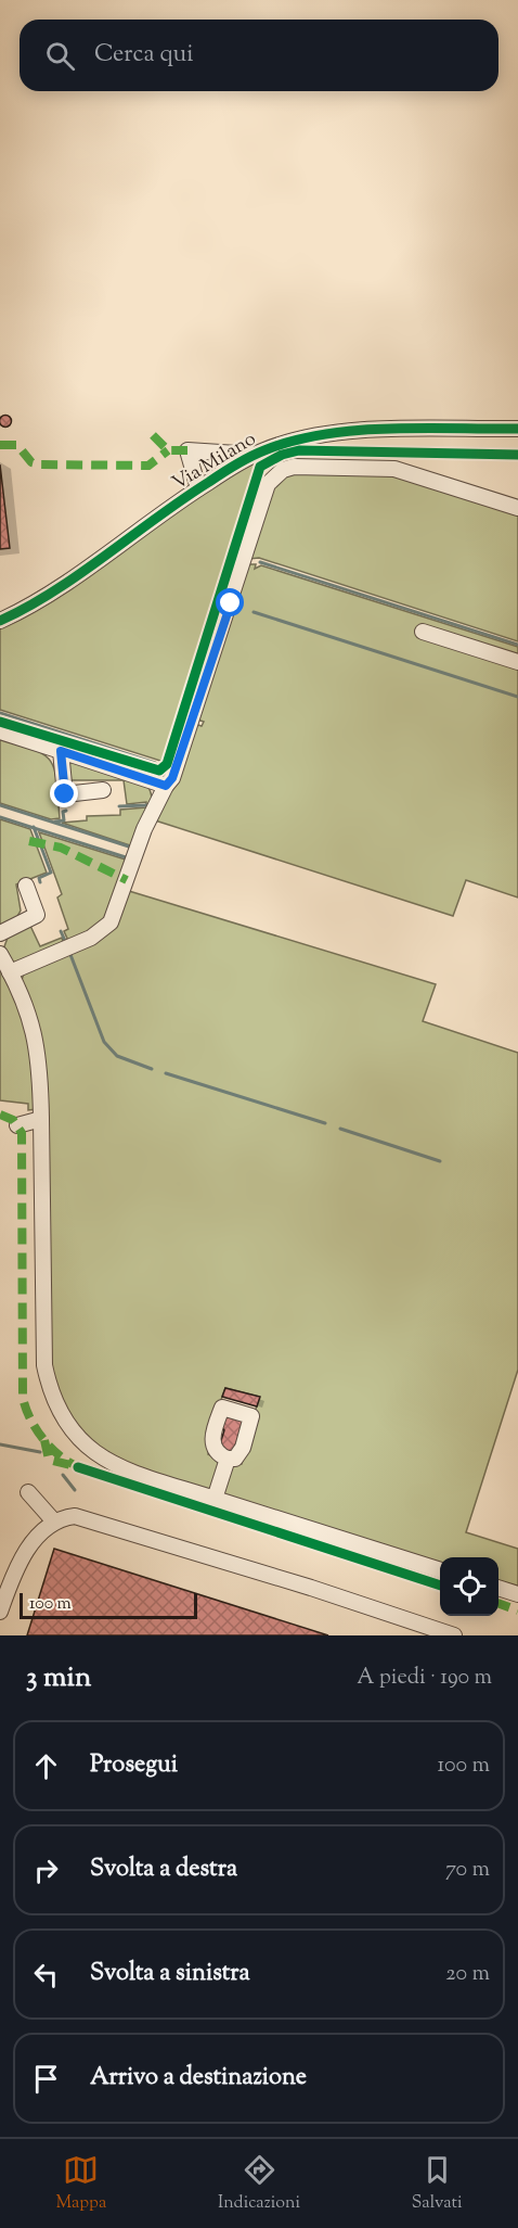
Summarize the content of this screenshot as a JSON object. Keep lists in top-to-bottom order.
{
  "streets": {
    "street": ["Via Milano"]
  },
  "scale_bar": "100 m",
  "page": {
    "search": "Cerca qui",
    "scale": "100 m",
    "heading": ["3 min", "A piedi · 190 m"],
    "list": [
      ["Prosegui", "100 m"],
      ["Svolta a destra", "70 m"],
      ["Svolta a sinistra", "20 m"],
      "Arrivo a destinazione"
    ],
    "nav": ["Mappa", "Indicazioni", "Salvati"]
  }
}
